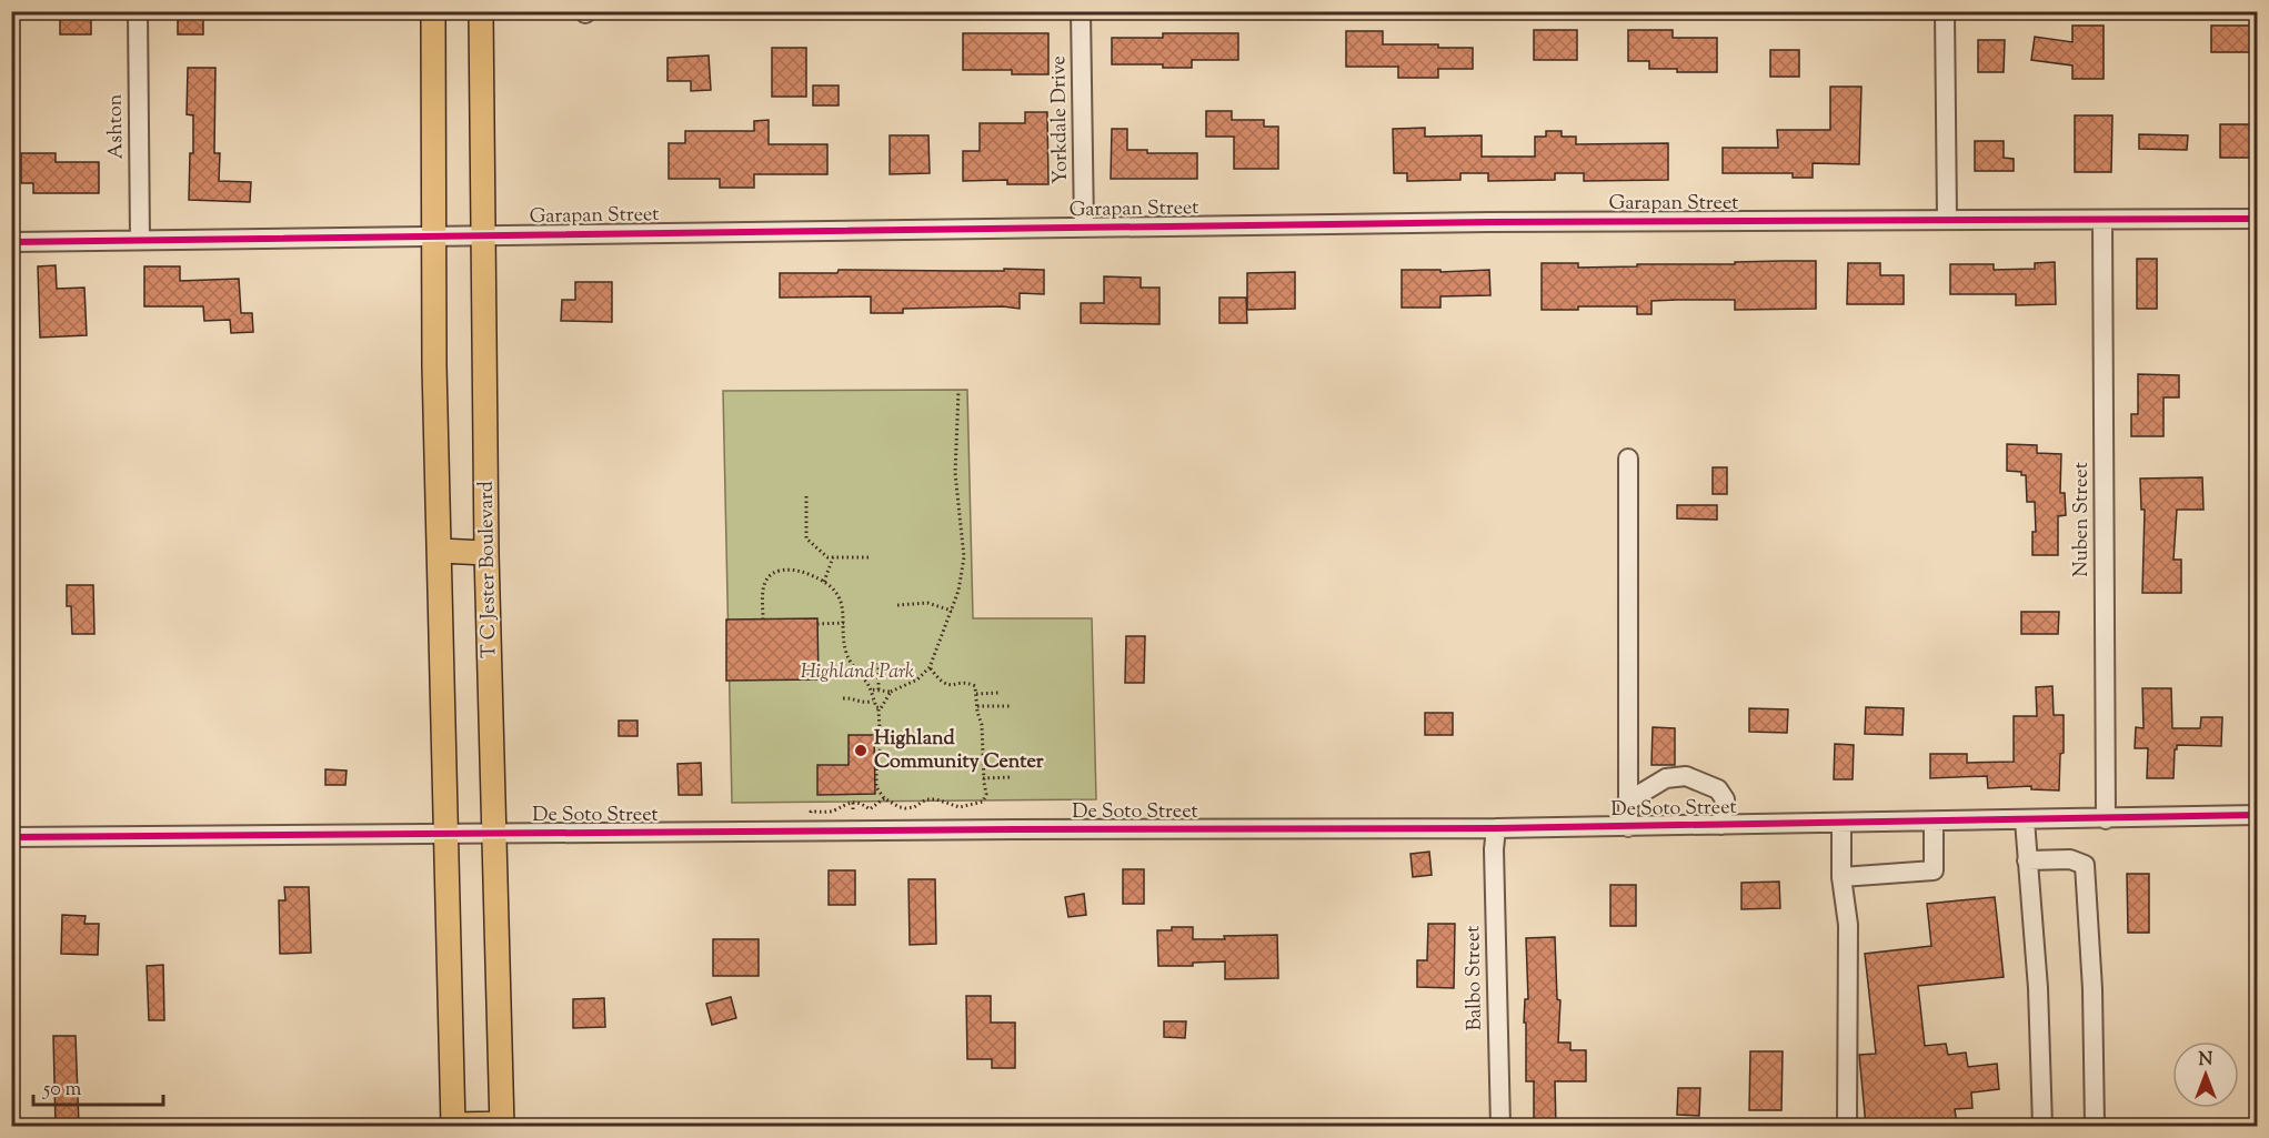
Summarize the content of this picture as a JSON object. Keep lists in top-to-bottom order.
{
  "streets": {
    "main road": ["T C Jester Boulevard"],
    "street": [
      "Yorkdale Drive",
      "Ashton",
      "Garapan Street",
      "Nuben Street",
      "De Soto Street",
      "Balbo Street"
    ]
  },
  "crossings": [
    ["Yorkdale Drive", "Garapan Street"],
    ["Ashton", "Garapan Street"],
    ["Garapan Street", "Nuben Street"],
    ["Garapan Street", "T C Jester Boulevard"],
    ["Nuben Street", "De Soto Street"],
    ["T C Jester Boulevard", "De Soto Street"],
    ["De Soto Street", "Balbo Street"]
  ],
  "parks": ["Highland Park"],
  "places": ["Highland Community Center"],
  "scale_bar": "50 m",
  "north": "top"
}
